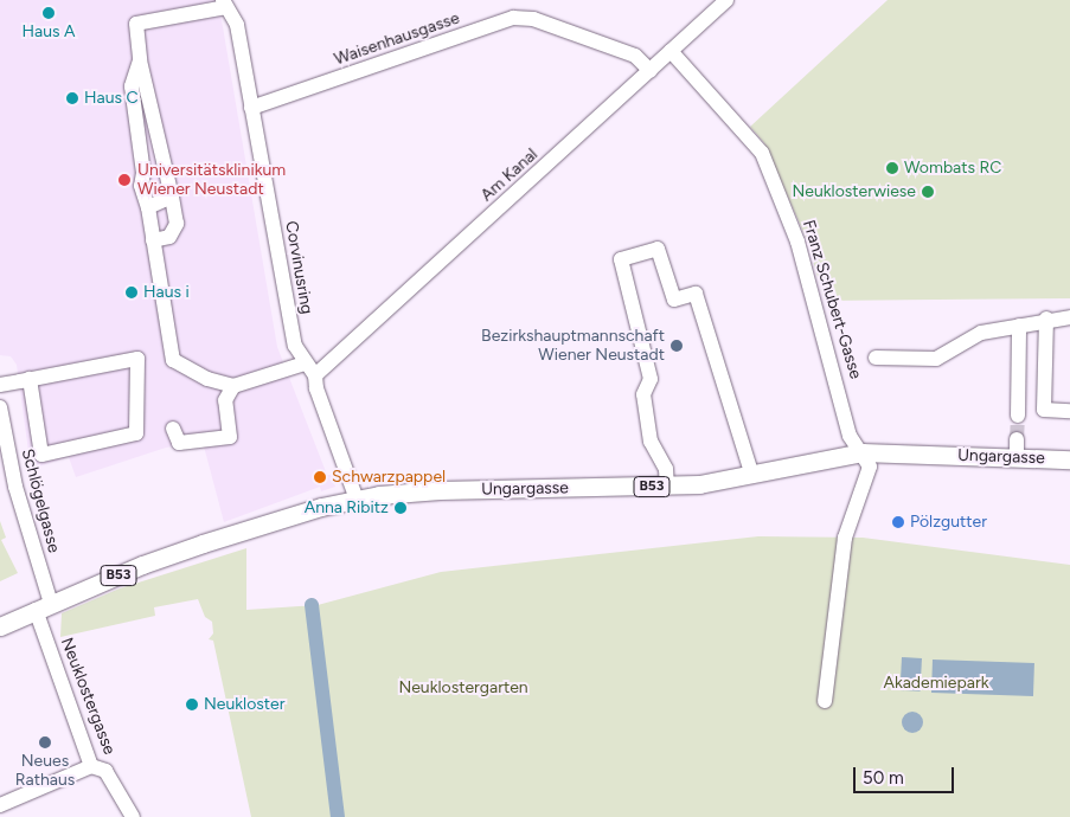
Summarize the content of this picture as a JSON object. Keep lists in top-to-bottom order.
{
  "streets": {
    "main road": ["Ungargasse", "B53"],
    "street": [
      "Waisenhausgasse",
      "Am Kanal",
      "Corvinusring",
      "Franz Schubert-Gasse",
      "Schlögelgasse",
      "Neuklostergasse"
    ]
  },
  "crossings": [
    ["Waisenhausgasse", "Am Kanal"],
    ["Waisenhausgasse", "Corvinusring"],
    ["Am Kanal", "Corvinusring"],
    ["Am Kanal", "Franz Schubert-Gasse"],
    ["Corvinusring", "Ungargasse"],
    ["Franz Schubert-Gasse", "Ungargasse"],
    ["Ungargasse", "Schlögelgasse"],
    ["Ungargasse", "Neuklostergasse"],
    ["Schlögelgasse", "Neuklostergasse"]
  ],
  "parks": ["Akademiepark", "Neuklostergarten"],
  "places": [
    "Haus A",
    "Haus C",
    "Wombats RC",
    "Universitätsklinikum Wiener Neustadt",
    "Neuklosterwiese",
    "Haus i",
    "Bezirkshauptmannschaft Wiener Neustadt",
    "Schwarzpappel",
    "Anna Ribitz",
    "Pölzgutter",
    "Neukloster",
    "Neues Rathaus"
  ],
  "scale_bar": "50 m"
}
